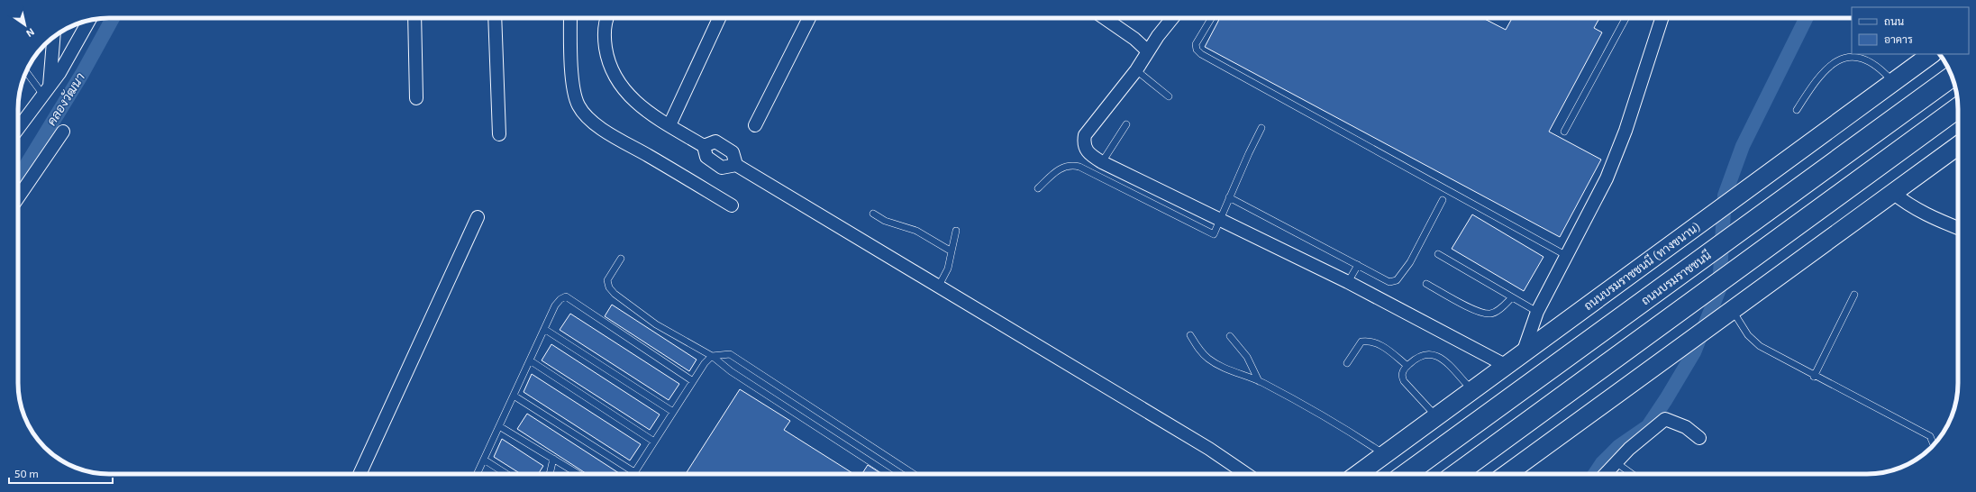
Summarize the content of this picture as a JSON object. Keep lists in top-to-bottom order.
{
  "streets": {
    "highway": ["ถนนบรมราชชนนี"],
    "main road": ["ถนนบรมราชชนนี (ทางขนาน)"]
  },
  "water": ["คลองวัฒนา"],
  "legend": ["ถนน", "อาคาร"],
  "scale_bar": "50 m",
  "north": "bottom right"
}
